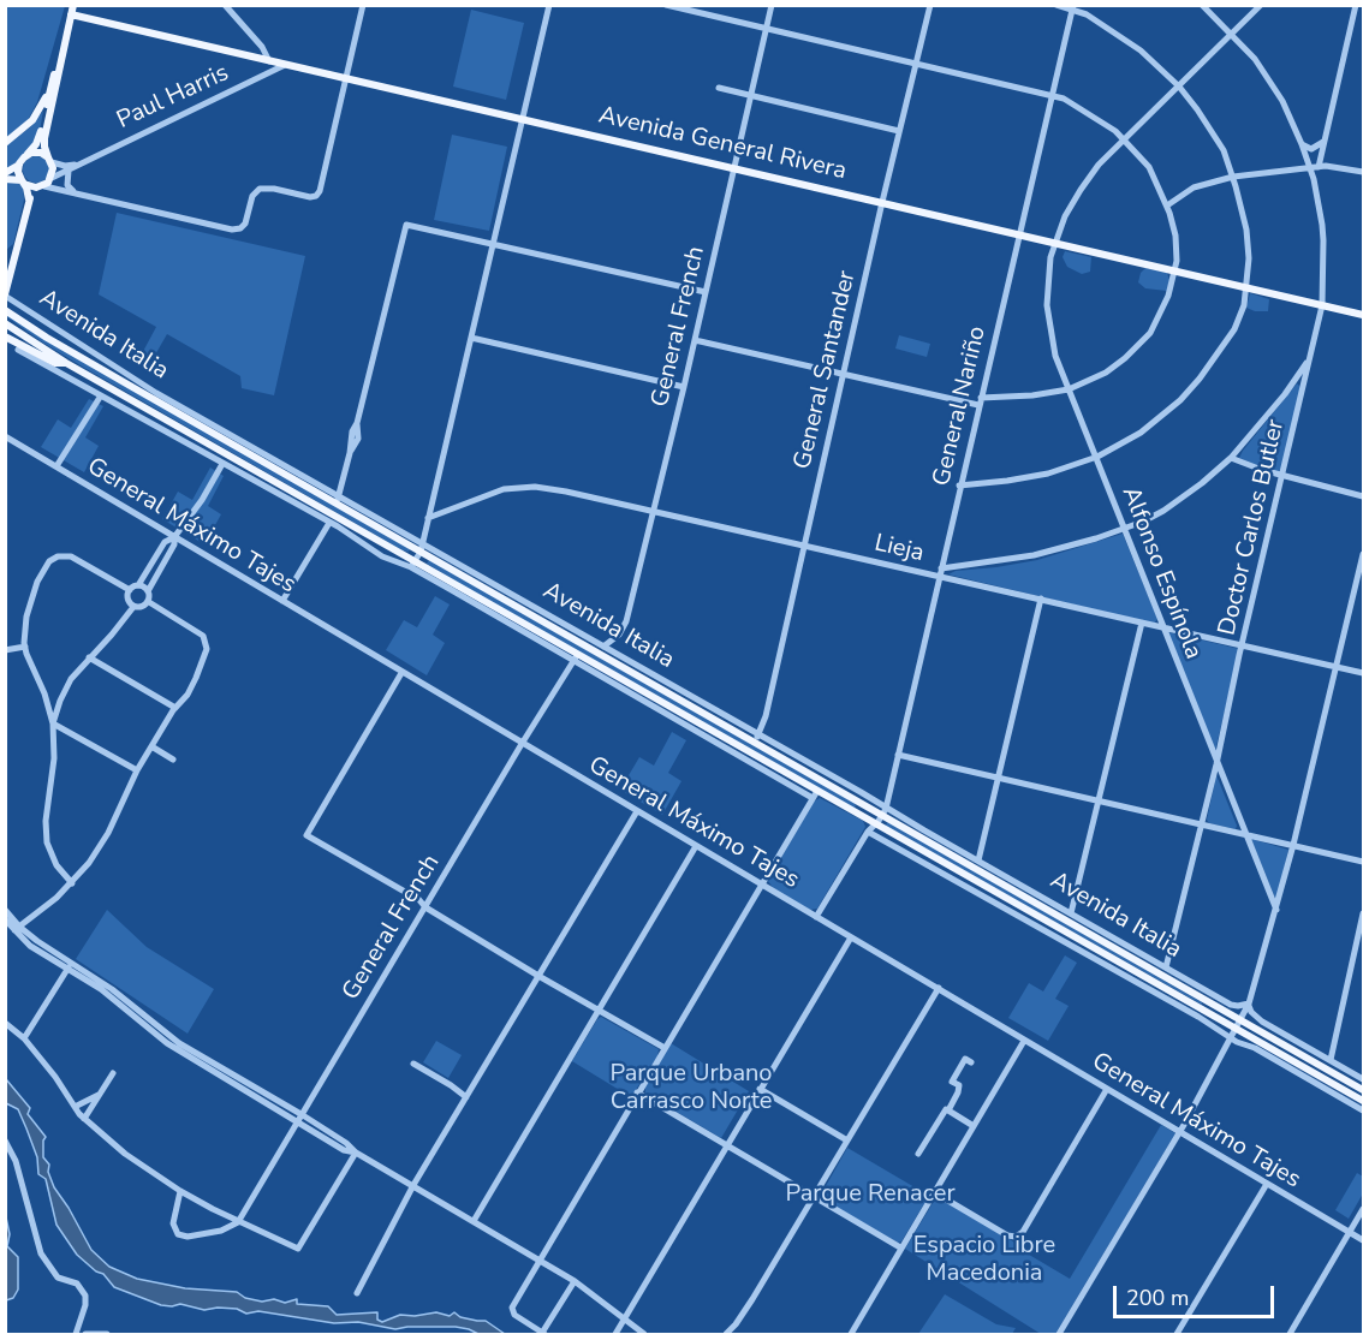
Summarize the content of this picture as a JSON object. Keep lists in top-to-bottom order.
{
  "streets": {
    "main road": ["Avenida General Rivera", "Avenida Italia"],
    "street": [
      "Paul Harris",
      "General French",
      "General Santander",
      "General Nariño",
      "General Máximo Tajes",
      "Doctor Carlos Butler",
      "Lieja",
      "Alfonso Espínola"
    ]
  },
  "crossings": [
    ["Paul Harris", "Avenida General Rivera"],
    ["Avenida General Rivera", "General French"],
    ["Avenida General Rivera", "General Santander"],
    ["Avenida General Rivera", "General Nariño"],
    ["Avenida General Rivera", "Doctor Carlos Butler"],
    ["Avenida General Rivera", "Alfonso Espínola"],
    ["General French", "Avenida Italia"],
    ["General French", "General Máximo Tajes"],
    ["General French", "Lieja"],
    ["Avenida Italia", "General Santander"],
    ["Avenida Italia", "General Nariño"],
    ["Avenida Italia", "Doctor Carlos Butler"],
    ["General Santander", "Lieja"],
    ["General Nariño", "Lieja"],
    ["Doctor Carlos Butler", "Lieja"],
    ["Doctor Carlos Butler", "Alfonso Espínola"],
    ["Lieja", "Alfonso Espínola"]
  ],
  "parks": ["Parque Urbano Carrasco Norte", "Parque Renacer", "Espacio Libre Macedonia"],
  "scale_bar": "200 m"
}
